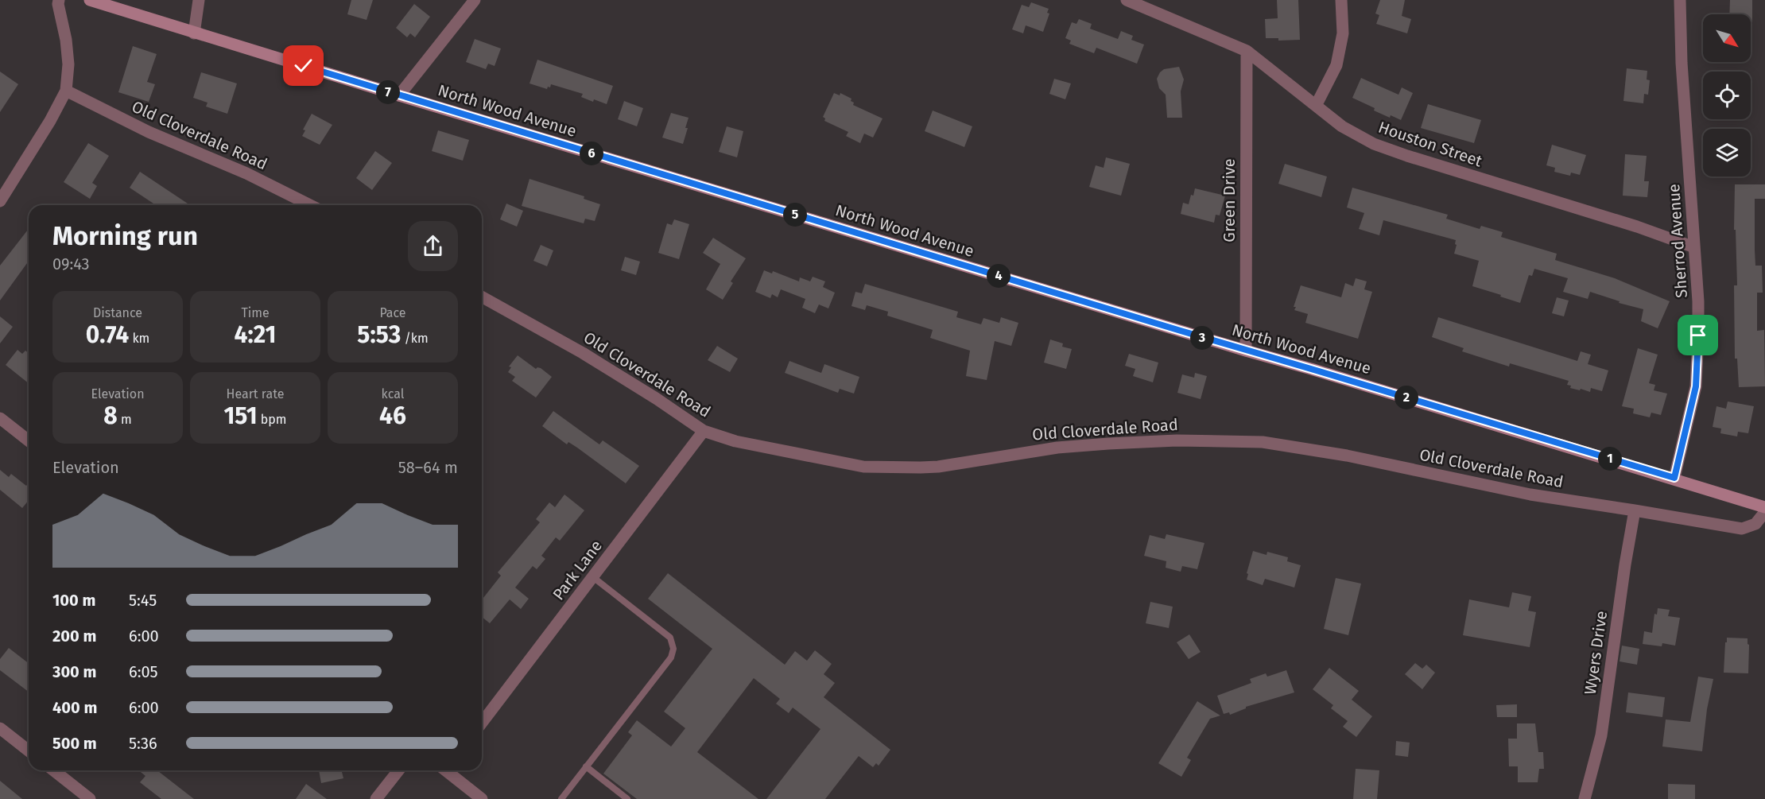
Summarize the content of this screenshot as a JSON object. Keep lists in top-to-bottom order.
{
  "streets": {
    "main road": ["North Wood Avenue"],
    "street": [
      "Old Cloverdale Road",
      "Houston Street",
      "Green Drive",
      "Sherrod Avenue",
      "Park Lane",
      "Wyers Drive"
    ]
  },
  "crossings": [
    ["North Wood Avenue", "Green Drive"],
    ["North Wood Avenue", "Sherrod Avenue"],
    ["Old Cloverdale Road", "Park Lane"],
    ["Old Cloverdale Road", "Wyers Drive"],
    ["Houston Street", "Green Drive"],
    ["Houston Street", "Sherrod Avenue"]
  ],
  "north": "bottom right",
  "page": {
    "pins": [
      "7",
      "6",
      "5",
      "4",
      "3",
      "2",
      "1"
    ],
    "heading": ["Morning run", "09:43"],
    "stats": [
      ["Distance", "0.74 km"],
      ["Time", "4:21"],
      ["Pace", "5:53 /km"],
      ["Elevation", "8 m"],
      ["Heart rate", "151 bpm"],
      ["kcal", "46"]
    ],
    "chart": ["Elevation", "58–64 m"],
    "list": [
      {
        "name": "100 m",
        "note": "5:45"
      },
      {
        "name": "200 m",
        "note": "6:00"
      },
      {
        "name": "300 m",
        "note": "6:05"
      },
      {
        "name": "400 m",
        "note": "6:00"
      },
      {
        "name": "500 m",
        "note": "5:36"
      }
    ]
  }
}
